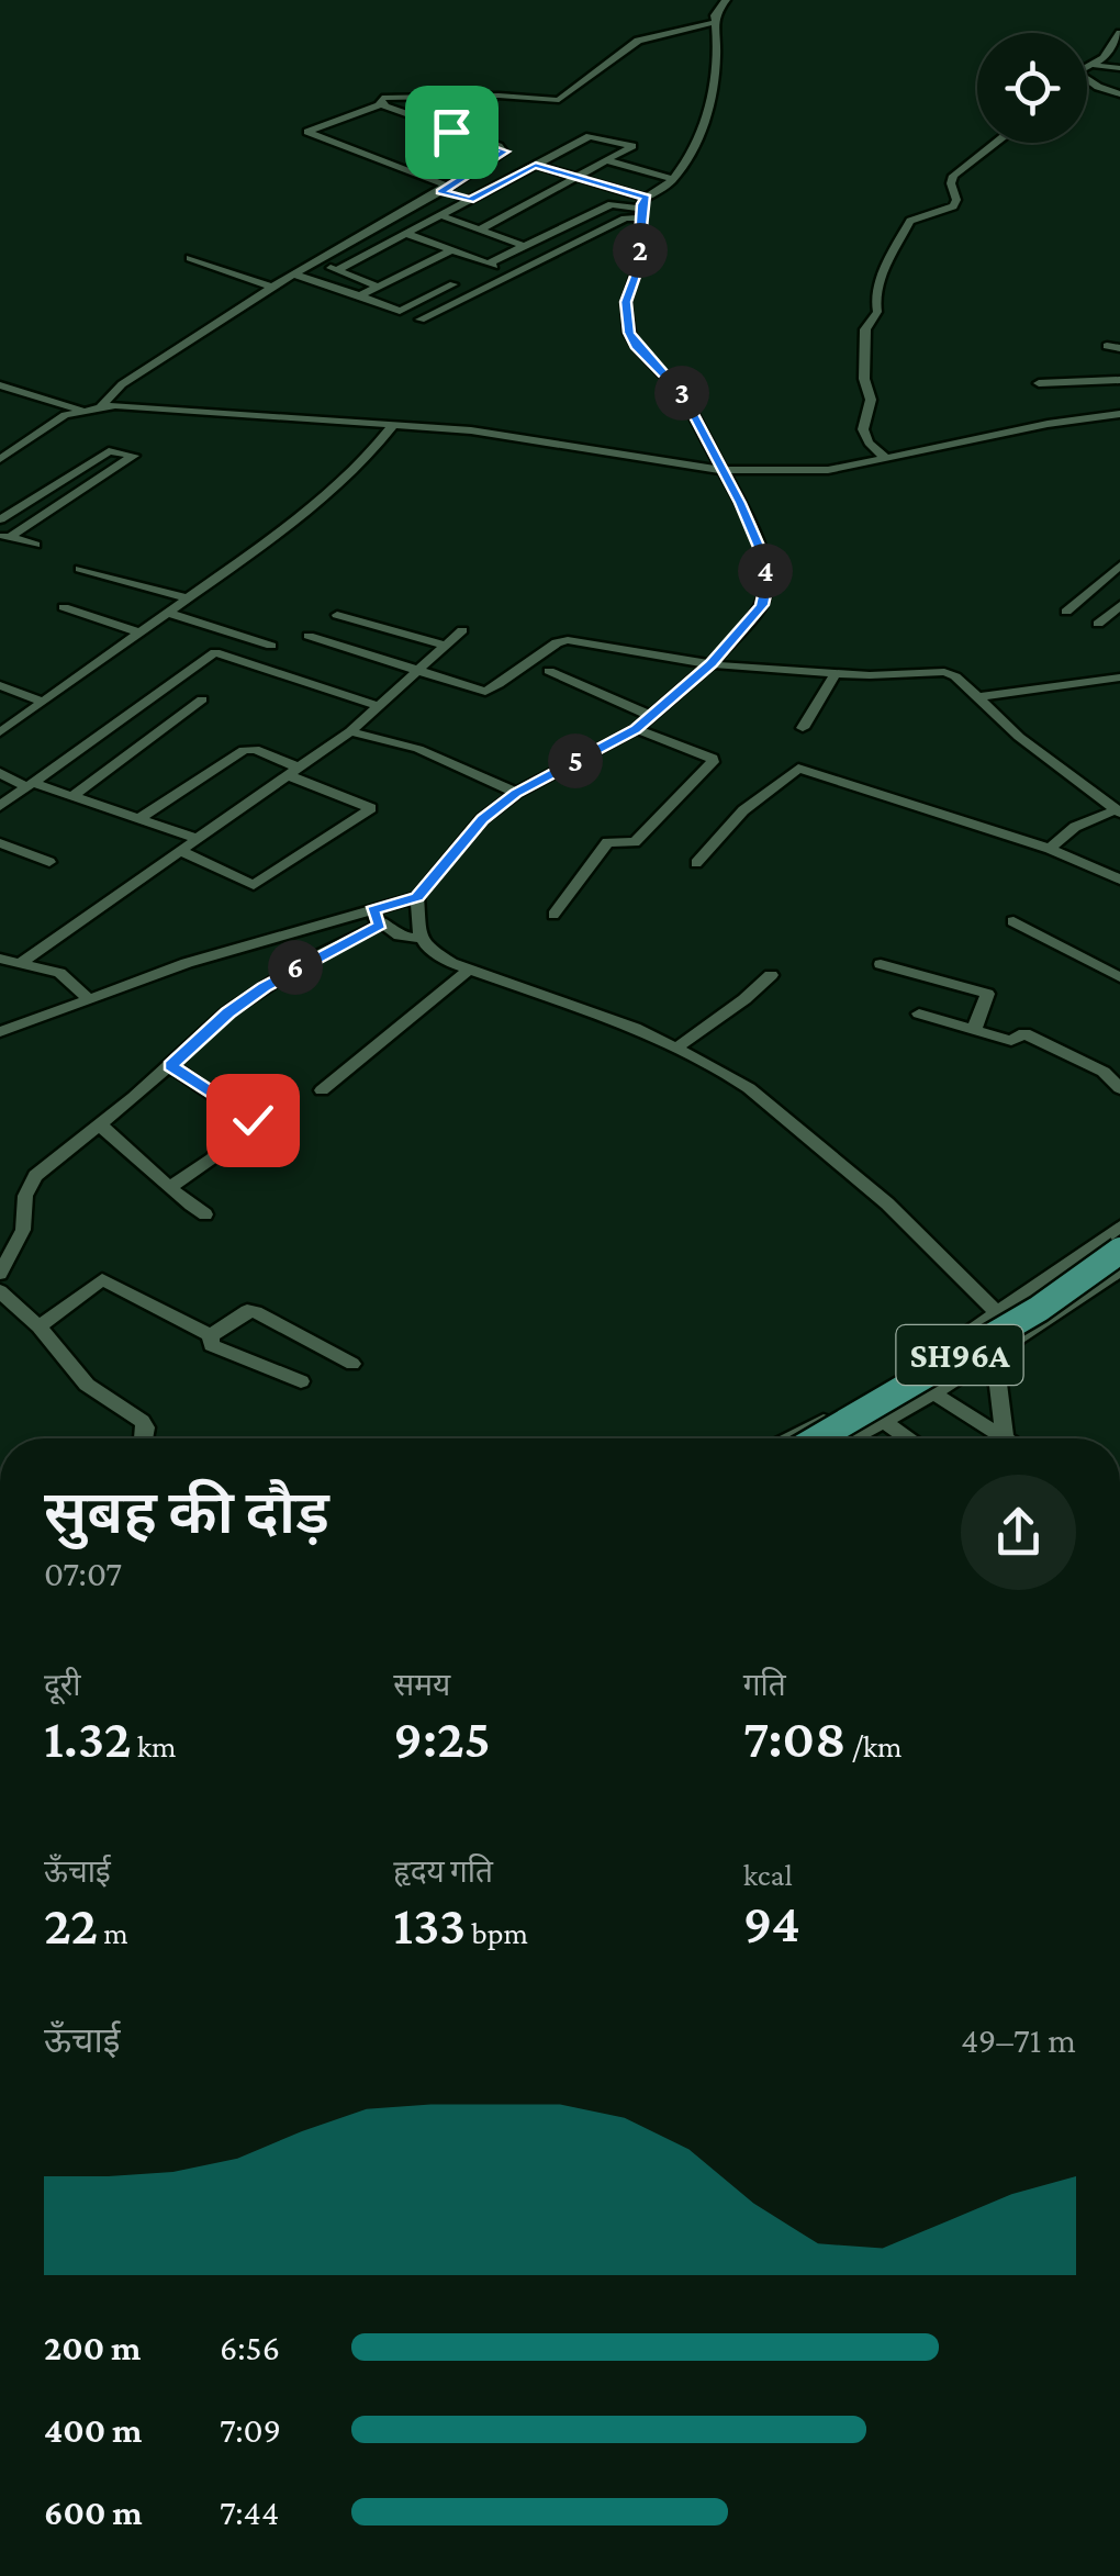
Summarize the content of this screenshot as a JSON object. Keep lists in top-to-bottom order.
{
  "streets": {
    "main road": ["SH96A"]
  },
  "page": {
    "pins": [
      "2",
      "3",
      "4",
      "5",
      "6"
    ],
    "heading": ["सुबह की दौड़", "07:07"],
    "stats": [
      ["दूरी", "1.32 km"],
      ["समय", "9:25"],
      ["गति", "7:08 /km"],
      ["ऊँचाई", "22 m"],
      ["हृदय गति", "133 bpm"],
      ["kcal", "94"]
    ],
    "chart": ["ऊँचाई", "49–71 m"],
    "list": [
      {
        "name": "200 m",
        "note": "6:56"
      },
      {
        "name": "400 m",
        "note": "7:09"
      },
      {
        "name": "600 m",
        "note": "7:44"
      }
    ]
  }
}
